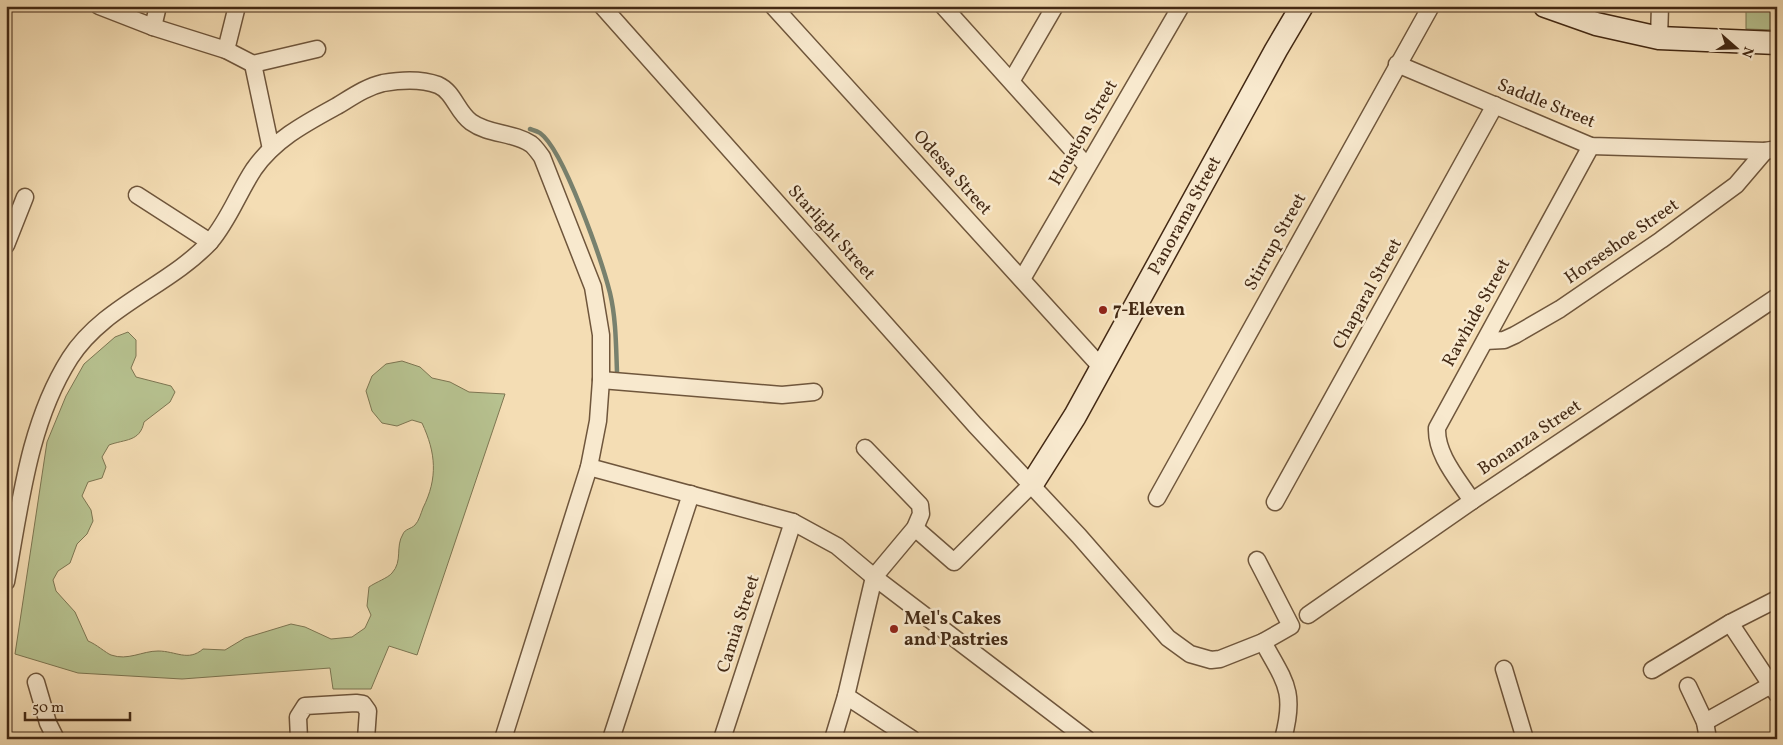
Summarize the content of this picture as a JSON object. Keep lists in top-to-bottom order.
{
  "streets": {
    "street": [
      "Saddle Street",
      "Houston Street",
      "Odessa Street",
      "Panorama Street",
      "Starlight Street",
      "Stirrup Street",
      "Horseshoe Street",
      "Chaparal Street",
      "Rawhide Street",
      "Bonanza Street",
      "Camia Street"
    ]
  },
  "crossings": [
    ["Saddle Street", "Stirrup Street"],
    ["Saddle Street", "Horseshoe Street"],
    ["Saddle Street", "Chaparal Street"],
    ["Saddle Street", "Rawhide Street"],
    ["Houston Street", "Odessa Street"],
    ["Odessa Street", "Panorama Street"],
    ["Panorama Street", "Starlight Street"],
    ["Horseshoe Street", "Rawhide Street"],
    ["Rawhide Street", "Bonanza Street"]
  ],
  "places": ["7-Eleven", "Mel's Cakes and Pastries"],
  "scale_bar": "50 m",
  "north": "right"
}
